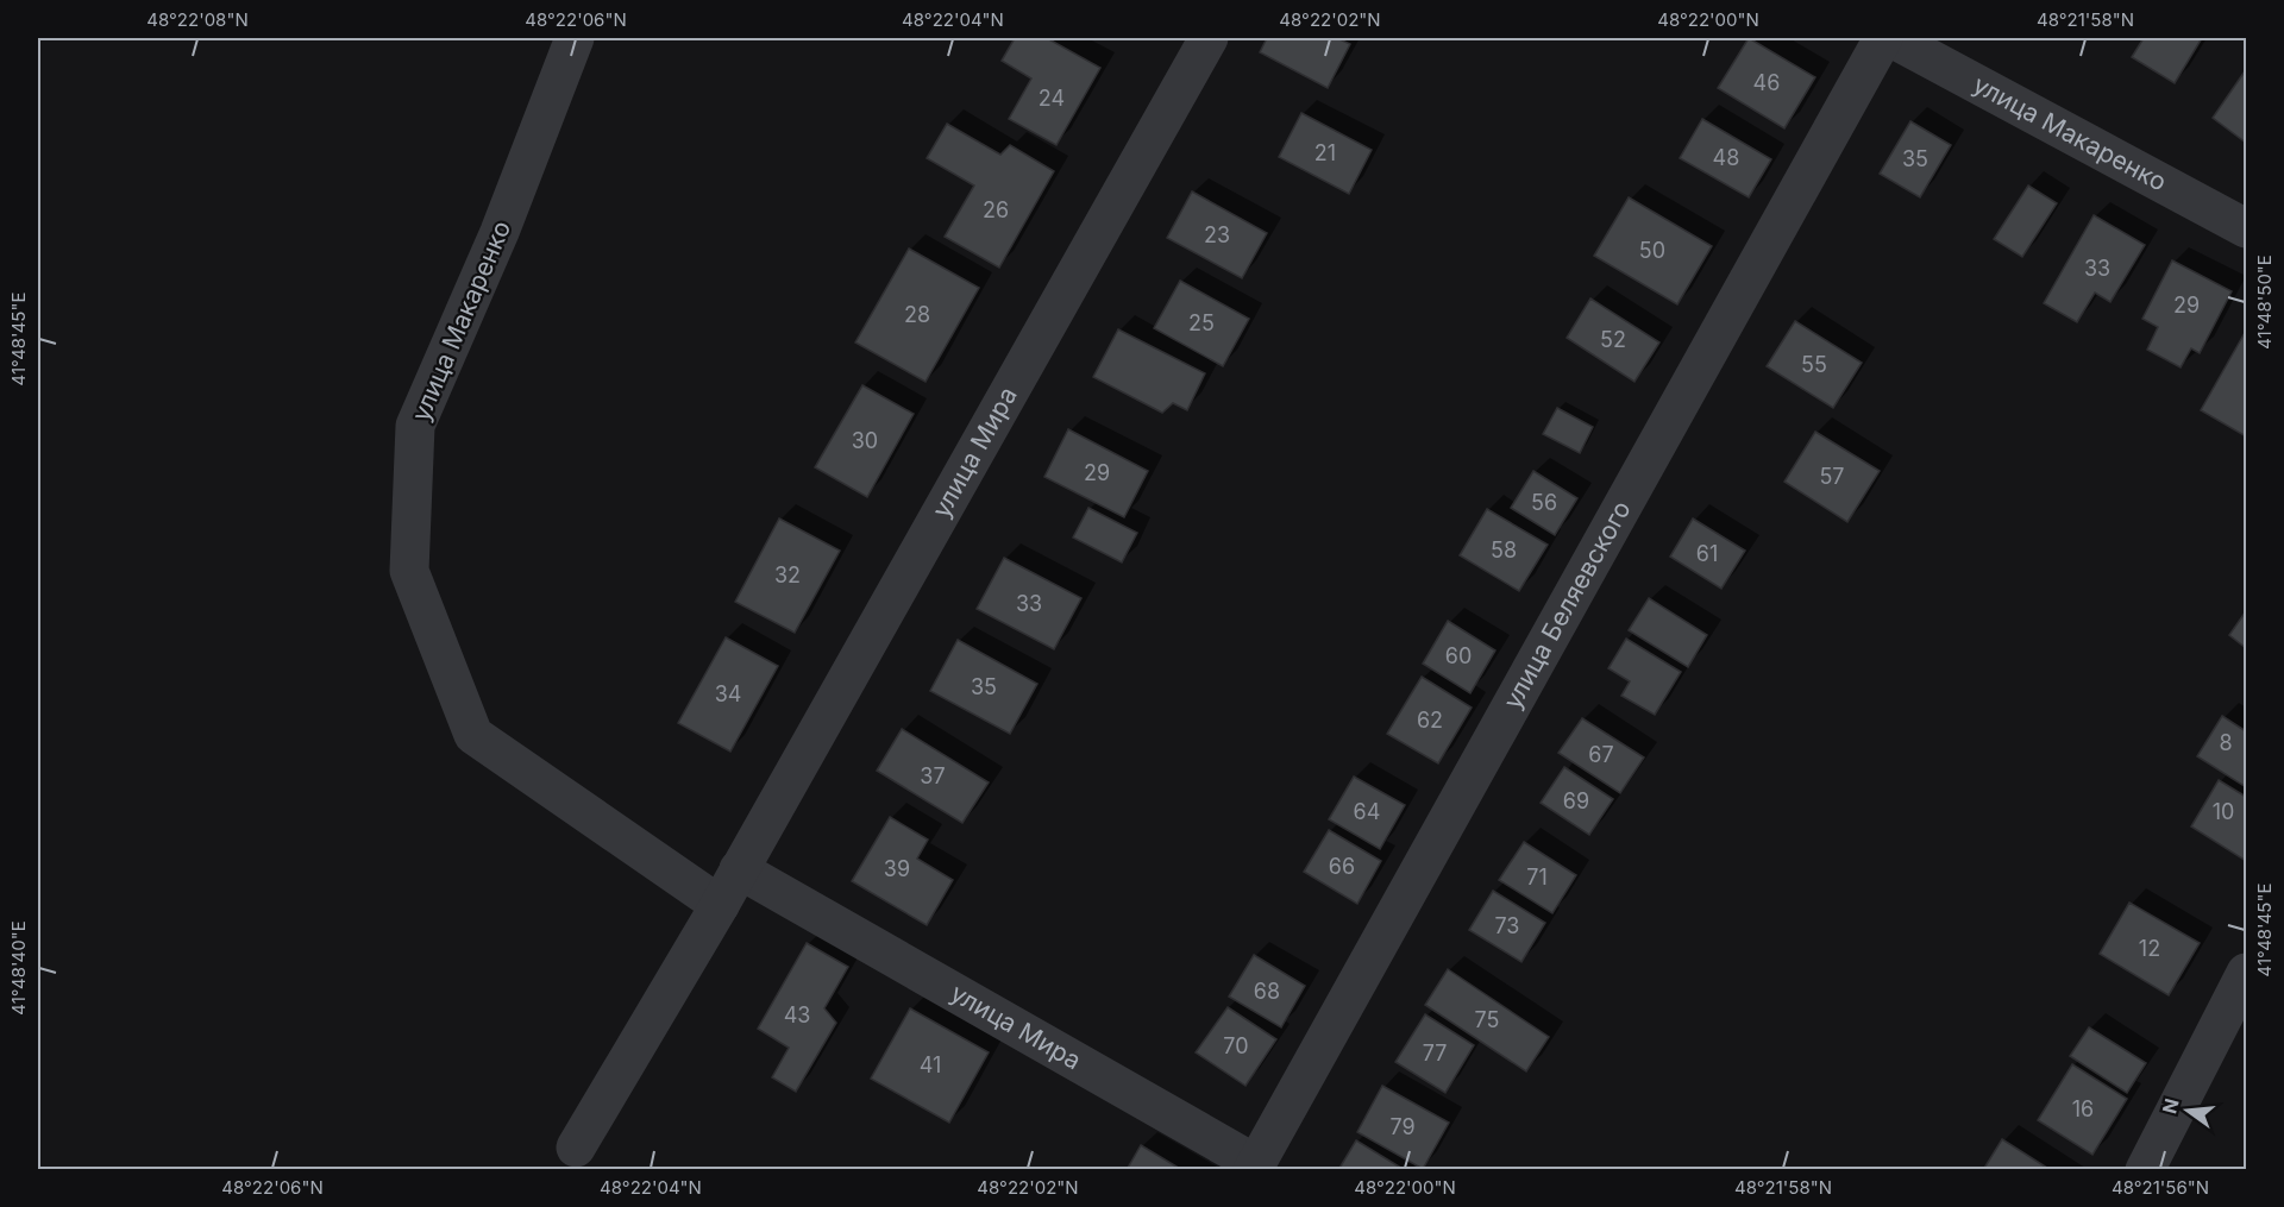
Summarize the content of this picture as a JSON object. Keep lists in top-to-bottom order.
{
  "streets": {
    "street": ["улица Макаренко", "улица Мира", "улица Беляевского"]
  },
  "crossings": [
    ["улица Макаренко", "улица Мира"],
    ["улица Мира", "улица Беляевского"]
  ],
  "house_numbers": [
    "46",
    "24",
    "21",
    "48",
    "35",
    "26",
    "23",
    "50",
    "33",
    "29",
    "28",
    "25",
    "52",
    "55",
    "30",
    "29",
    "57",
    "56",
    "58",
    "61",
    "32",
    "33",
    "60",
    "35",
    "34",
    "62",
    "8",
    "67",
    "37",
    "69",
    "64",
    "10",
    "66",
    "39",
    "71",
    "73",
    "12",
    "68",
    "43",
    "75",
    "70",
    "77",
    "41",
    "16",
    "79"
  ],
  "north": "left",
  "coordinates": [
    "48°22'08\"N",
    "48°22'06\"N",
    "48°22'04\"N",
    "48°22'02\"N",
    "48°22'00\"N",
    "48°21'58\"N",
    "41°48'50\"E",
    "41°48'45\"E",
    "41°48'40\"E",
    "48°21'56\"N"
  ]
}
